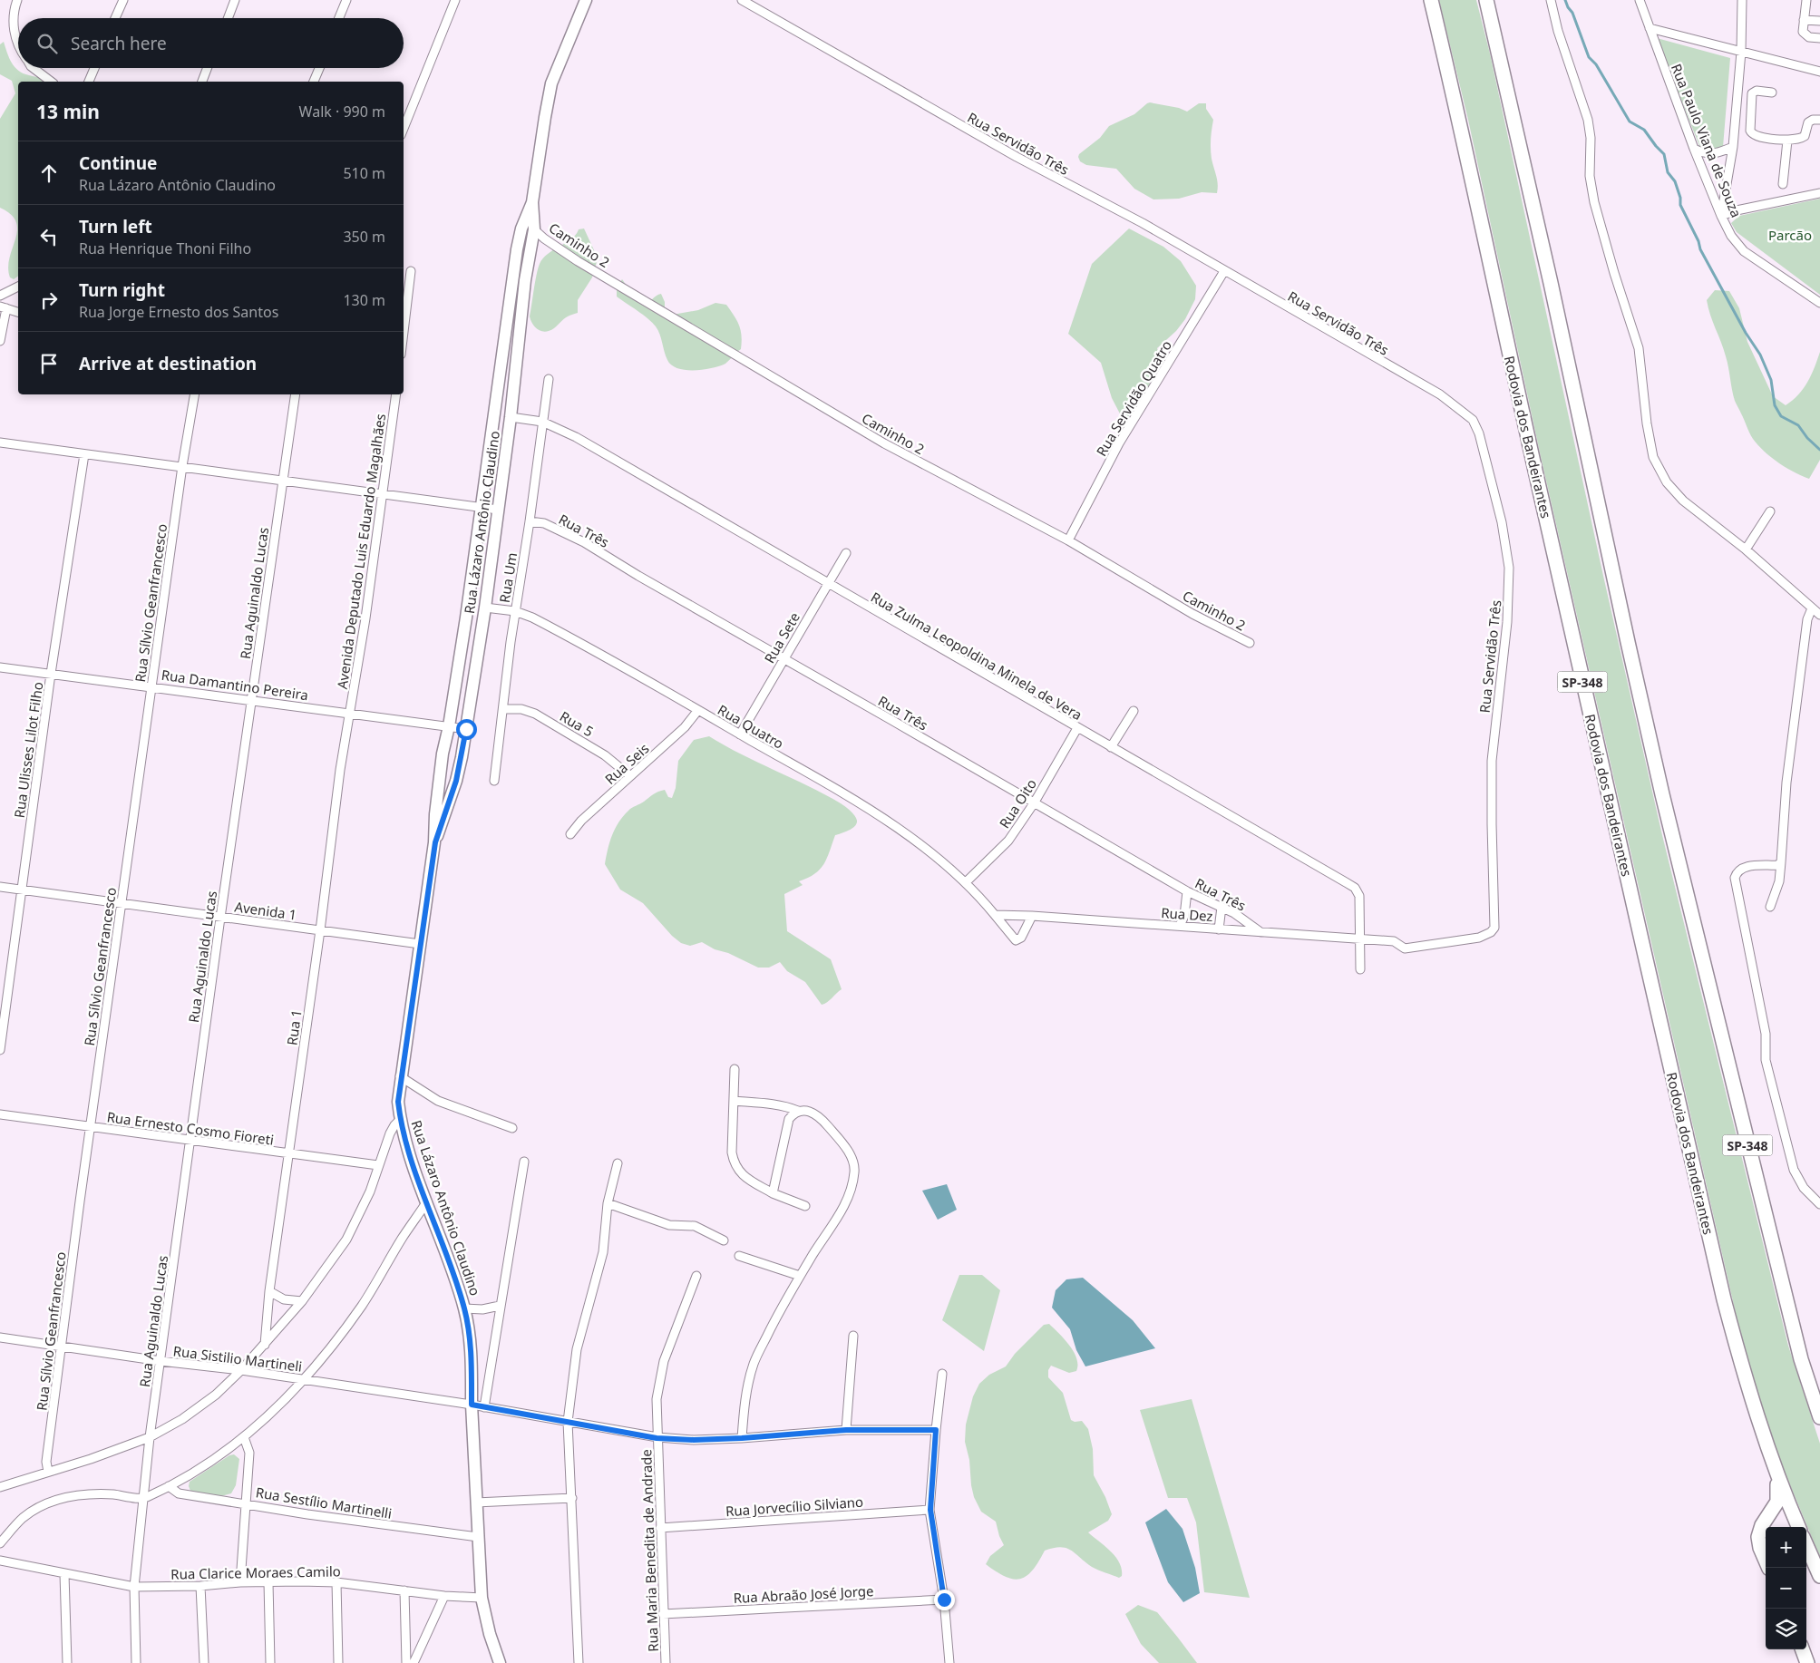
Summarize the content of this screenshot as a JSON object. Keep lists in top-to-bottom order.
{
  "streets": {
    "highway": ["Rodovia dos Bandeirantes", "SP-348"],
    "main road": ["Rua Lázaro Antônio Claudino"],
    "street": [
      "Rua Paulo Viana de Souza",
      "Rua Servidão Três",
      "Caminho 2",
      "Rua Servidão Quatro",
      "Rua Três",
      "Avenida Deputado Luis Eduardo Magalhães",
      "Rua Um",
      "Rua Aguinaldo Lucas",
      "Rua Sílvio Geanfrancesco",
      "Rua Sete",
      "Rua Zulma Leopoldina Minela de Vera",
      "Rua Damantino Pereira",
      "Rua 5",
      "Rua Quatro",
      "Rua Ulisses Lilot Filho",
      "Rua Seis",
      "Rua Oito",
      "Avenida 1",
      "Rua Dez",
      "Rua 1",
      "Rua Ernesto Cosmo Fioreti",
      "Rua Sistilio Martineli",
      "Rua Sestílio Martinelli",
      "Rua Jorvecílio Silviano",
      "Rua Maria Benedita de Andrade",
      "Rua Clarice Moraes Camilo",
      "Rua Abraão José Jorge"
    ]
  },
  "crossings": [
    ["Rua Servidão Três", "Rua Servidão Quatro"],
    ["Rua Servidão Três", "Rua Dez"],
    ["Caminho 2", "Rua Servidão Quatro"],
    ["Caminho 2", "Rua Lázaro Antônio Claudino"],
    ["Rua Lázaro Antônio Claudino", "Rua Zulma Leopoldina Minela de Vera"],
    ["Rua Lázaro Antônio Claudino", "Rua Damantino Pereira"],
    ["Rua Lázaro Antônio Claudino", "Rua Quatro"],
    ["Rua Lázaro Antônio Claudino", "Avenida 1"],
    ["Rua Lázaro Antônio Claudino", "Rua Sistilio Martineli"],
    ["Rua Lázaro Antônio Claudino", "Rua Sestílio Martinelli"],
    ["Rua Lázaro Antônio Claudino", "Rua Clarice Moraes Camilo"],
    ["Rua Três", "Rua Um"],
    ["Rua Três", "Rua Sete"],
    ["Rua Três", "Rua Oito"],
    ["Rua Três", "Rua Dez"],
    ["Avenida Deputado Luis Eduardo Magalhães", "Rua Damantino Pereira"],
    ["Avenida Deputado Luis Eduardo Magalhães", "Rua 1"],
    ["Rua Um", "Rua Zulma Leopoldina Minela de Vera"],
    ["Rua Um", "Rua 5"],
    ["Rua Um", "Rua Quatro"],
    ["Rua Aguinaldo Lucas", "Rua Damantino Pereira"],
    ["Rua Aguinaldo Lucas", "Avenida 1"],
    ["Rua Aguinaldo Lucas", "Rua Ernesto Cosmo Fioreti"],
    ["Rua Aguinaldo Lucas", "Rua Sistilio Martineli"],
    ["Rua Sílvio Geanfrancesco", "Rua Damantino Pereira"],
    ["Rua Sílvio Geanfrancesco", "Avenida 1"],
    ["Rua Sílvio Geanfrancesco", "Rua Ernesto Cosmo Fioreti"],
    ["Rua Sílvio Geanfrancesco", "Rua Sistilio Martineli"],
    ["Rua Sete", "Rua Zulma Leopoldina Minela de Vera"],
    ["Rua Sete", "Rua Quatro"],
    ["Rua Zulma Leopoldina Minela de Vera", "Rua Oito"],
    ["Rua Zulma Leopoldina Minela de Vera", "Rua Dez"],
    ["Rua Damantino Pereira", "Rua Ulisses Lilot Filho"],
    ["Rua Damantino Pereira", "Rua 1"],
    ["Rua 5", "Rua Seis"],
    ["Rua Quatro", "Rua Seis"],
    ["Rua Quatro", "Rua Oito"],
    ["Rua Quatro", "Rua Dez"],
    ["Rua Ulisses Lilot Filho", "Avenida 1"],
    ["Avenida 1", "Rua 1"],
    ["Rua 1", "Rua Ernesto Cosmo Fioreti"],
    ["Rua Sistilio Martineli", "Rua Maria Benedita de Andrade"],
    ["Rua Jorvecílio Silviano", "Rua Maria Benedita de Andrade"],
    ["Rua Maria Benedita de Andrade", "Rua Abraão José Jorge"]
  ],
  "parks": ["Parcão"],
  "page": {
    "search": "Search here",
    "heading": ["13 min", "Walk · 990 m"],
    "list": [
      ["Continue", "Rua Lázaro Antônio Claudino", "510 m"],
      ["Turn left", "Rua Henrique Thoni Filho", "350 m"],
      ["Turn right", "Rua Jorge Ernesto dos Santos", "130 m"],
      "Arrive at destination"
    ],
    "map_buttons": ["+", "−"]
  }
}
